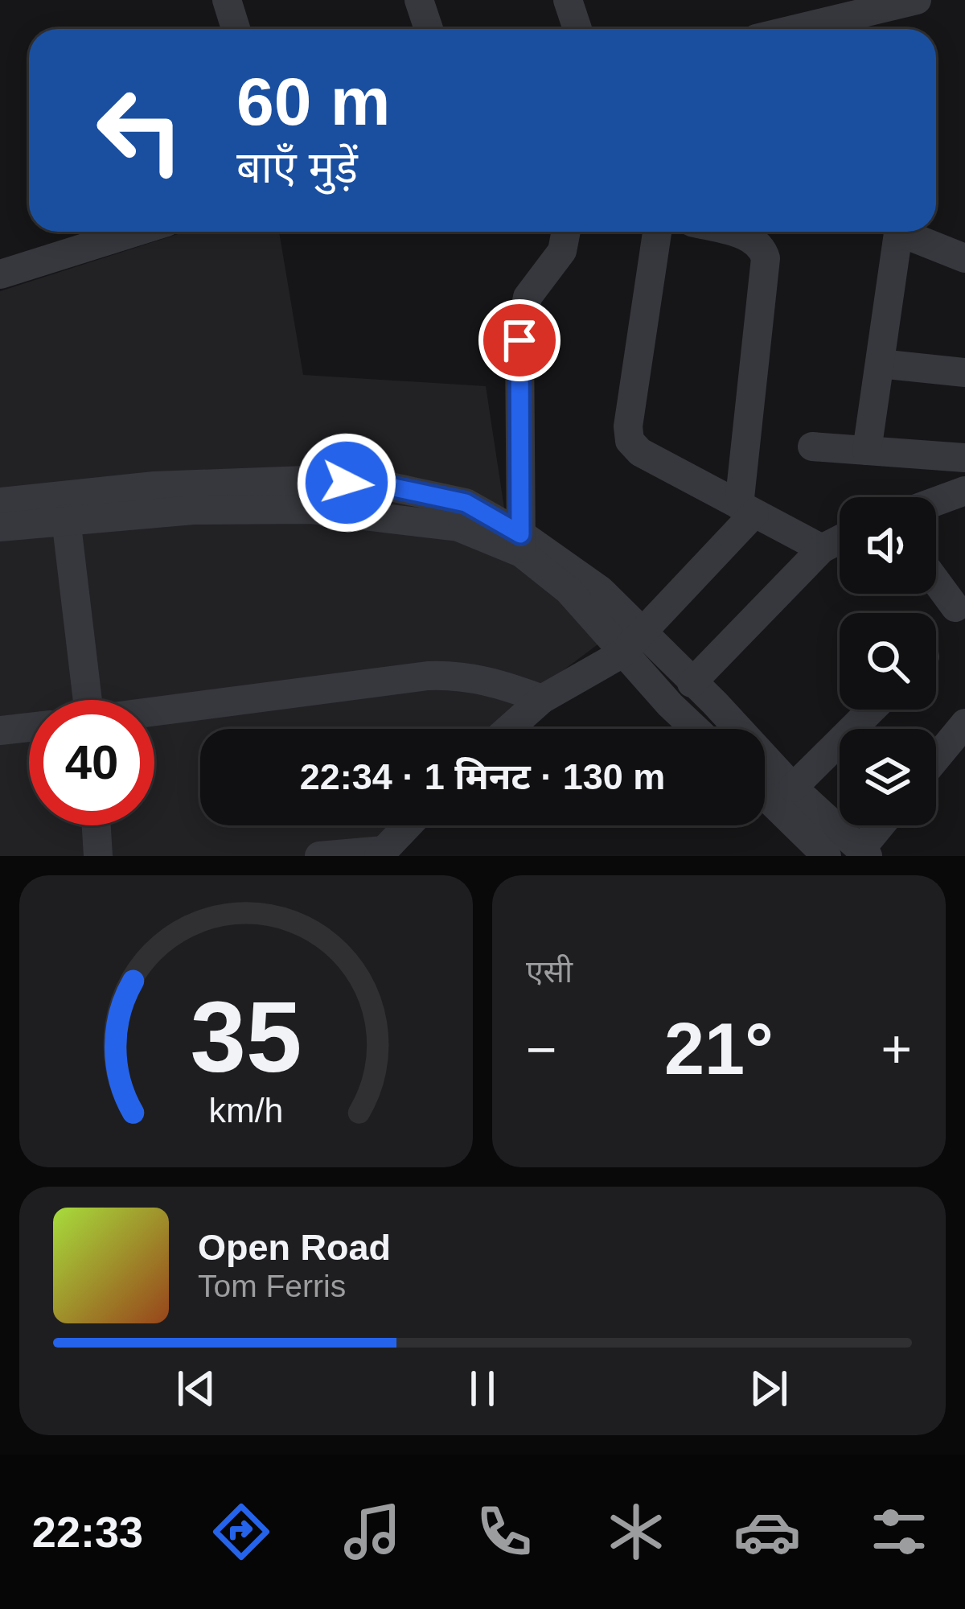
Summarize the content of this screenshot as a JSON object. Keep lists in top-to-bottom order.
{
  "page": {
    "turn": ["60 m", "बाएँ मुड़ें"],
    "limit": "40",
    "trip": "22:34 · 1 मिनट · 130 m",
    "tile": "एसी",
    "heat": ["−", "21°", "+"],
    "song": ["Open Road", "Tom Ferris"],
    "tabs": "22:33",
    "gauge": ["35", "km/h"]
  }
}
